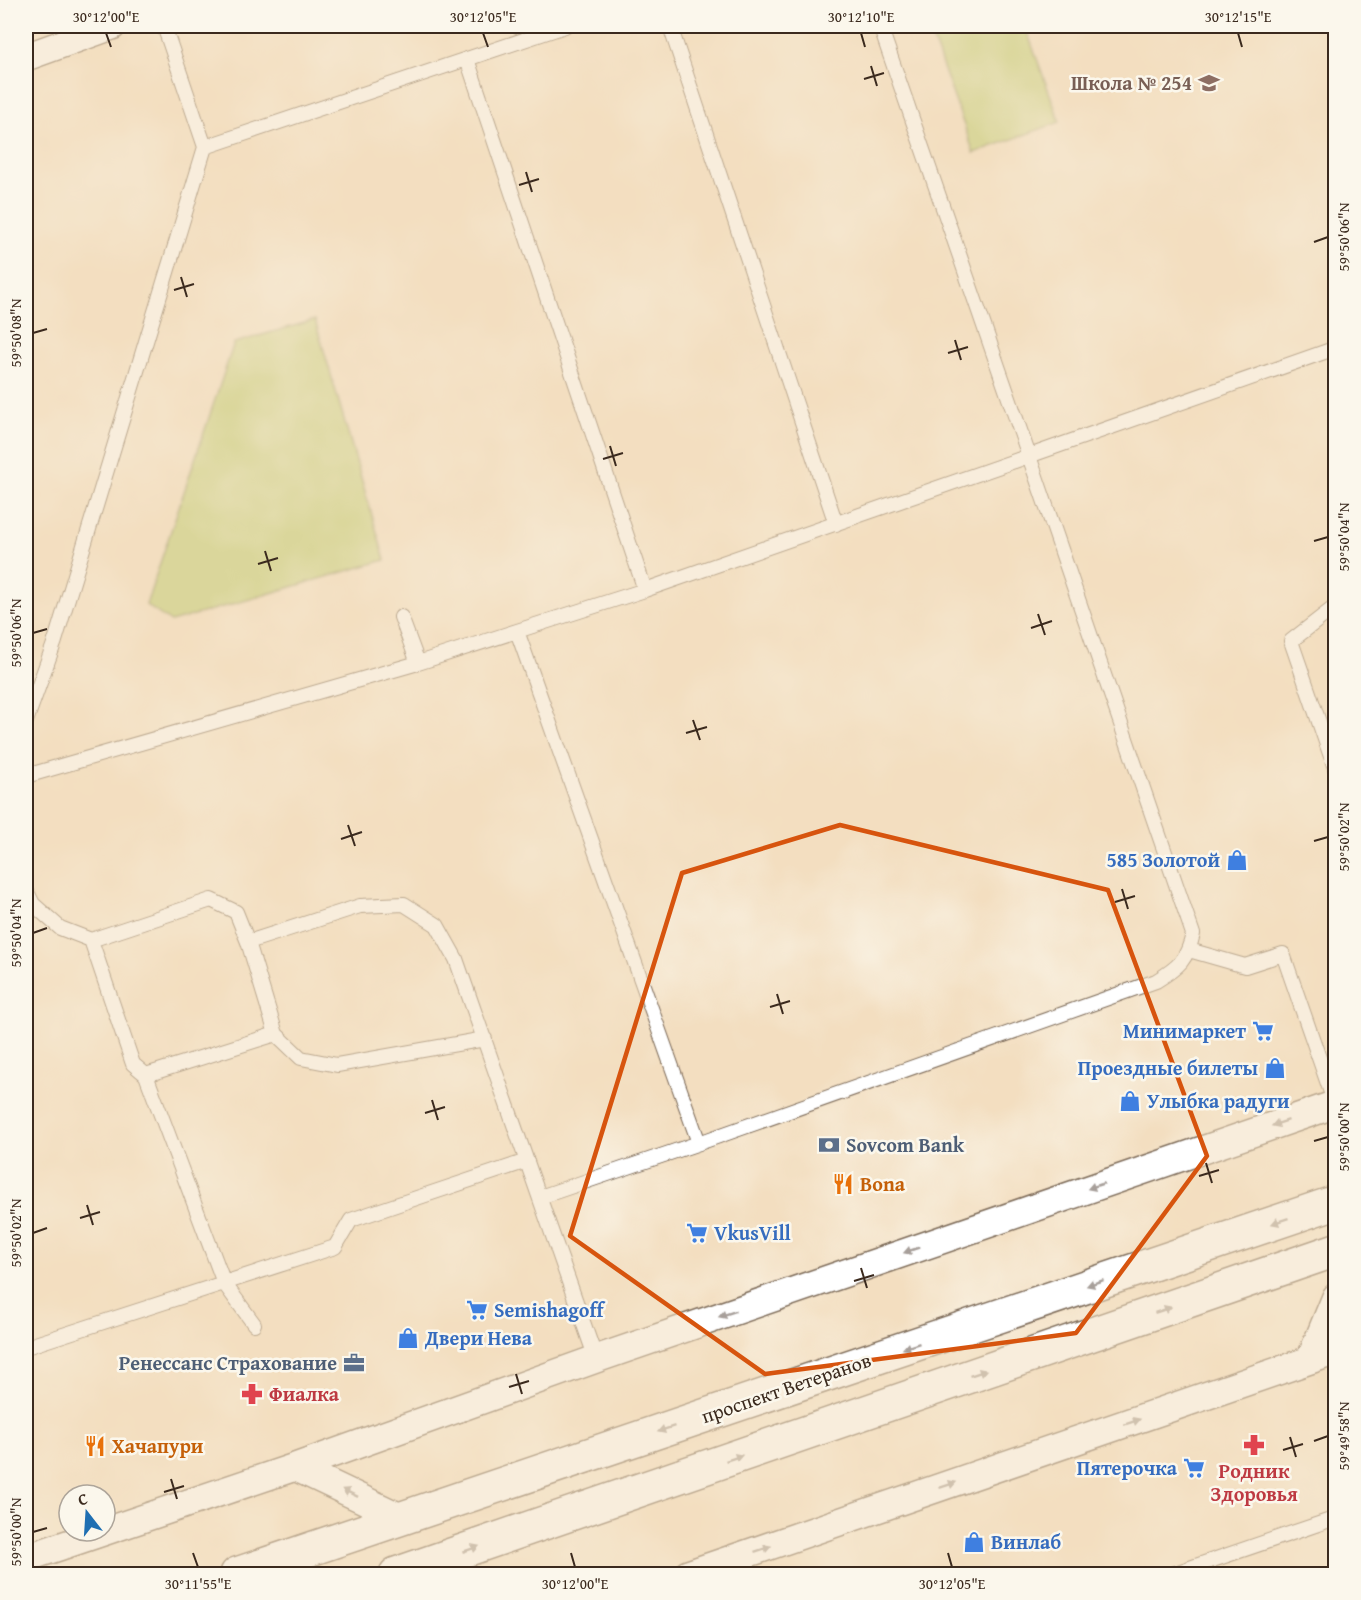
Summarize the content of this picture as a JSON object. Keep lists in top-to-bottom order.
{
  "streets": {
    "main road": ["проспект Ветеранов"]
  },
  "places": {
    "school or university": ["Школа № 254"],
    "shop": [
      "585 Золотой",
      "Проездные билеты",
      "Улыбка радуги",
      "Двери Нева",
      "Винлаб"
    ],
    "supermarket": [
      "Минимаркет",
      "VkusVill",
      "Semishagoff",
      "Пятерочка"
    ],
    "bank": ["Sovcom Bank"],
    "restaurant": ["Bona", "Хачапури"],
    "office": ["Ренессанс Страхование"],
    "pharmacy": ["Фиалка", "Родник Здоровья"]
  },
  "north": "top",
  "coordinates": [
    "30°12'00\"E",
    "30°12'05\"E",
    "30°12'10\"E",
    "30°12'15\"E",
    "59°50'06\"N",
    "59°50'08\"N",
    "59°50'04\"N",
    "59°50'02\"N",
    "59°50'00\"N",
    "59°49'58\"N",
    "30°11'55\"E"
  ]
}
